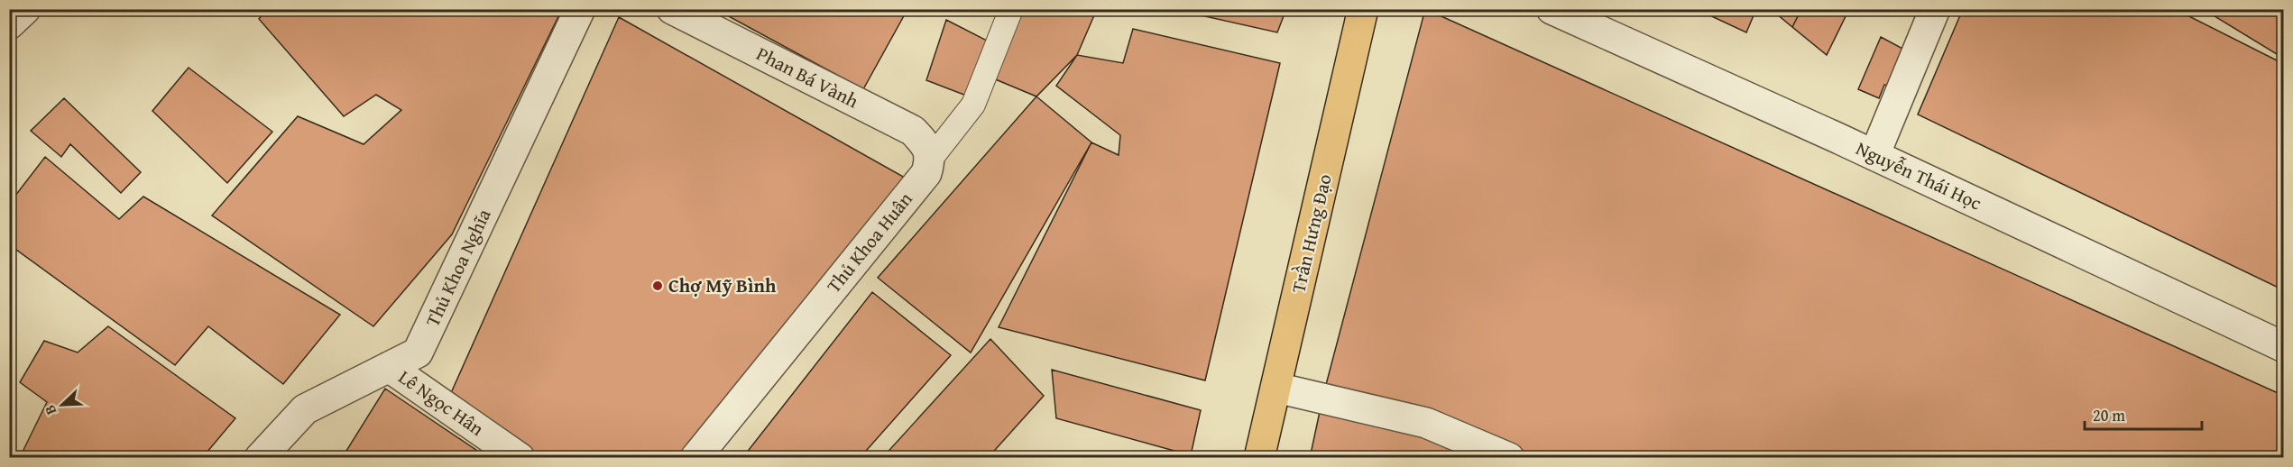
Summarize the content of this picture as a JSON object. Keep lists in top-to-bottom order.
{
  "streets": {
    "highway": ["Trần Hưng Đạo"],
    "street": [
      "Phan Bá Vành",
      "Nguyễn Thái Học",
      "Thủ Khoa Huân",
      "Thủ Khoa Nghĩa",
      "Lê Ngọc Hân"
    ]
  },
  "crossings": [
    ["Phan Bá Vành", "Thủ Khoa Huân"],
    ["Thủ Khoa Nghĩa", "Lê Ngọc Hân"]
  ],
  "places": ["Chợ Mỹ Bình"],
  "scale_bar": "20 m",
  "north": "bottom left"
}
